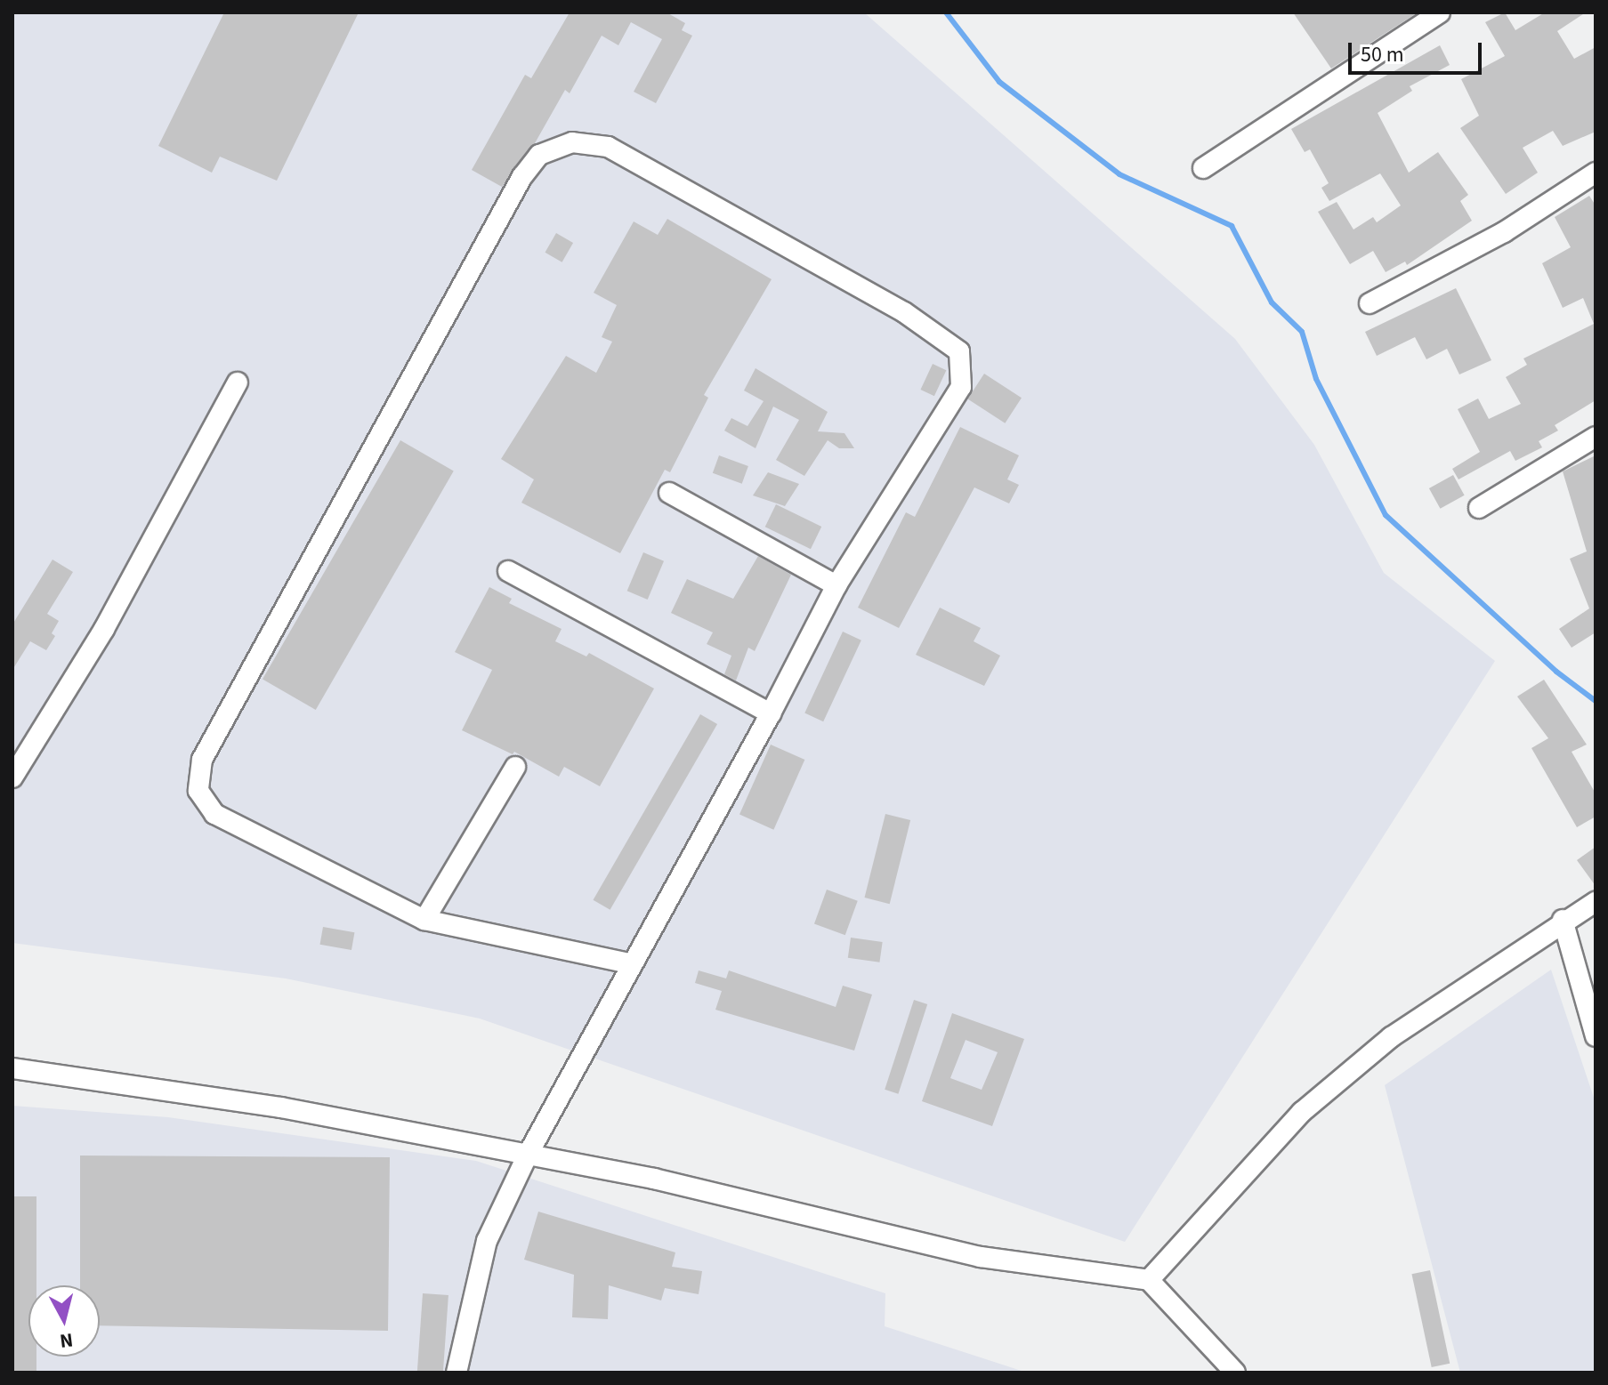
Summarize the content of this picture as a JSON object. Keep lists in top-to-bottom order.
{
  "scale_bar": "50 m",
  "north": "bottom"
}
